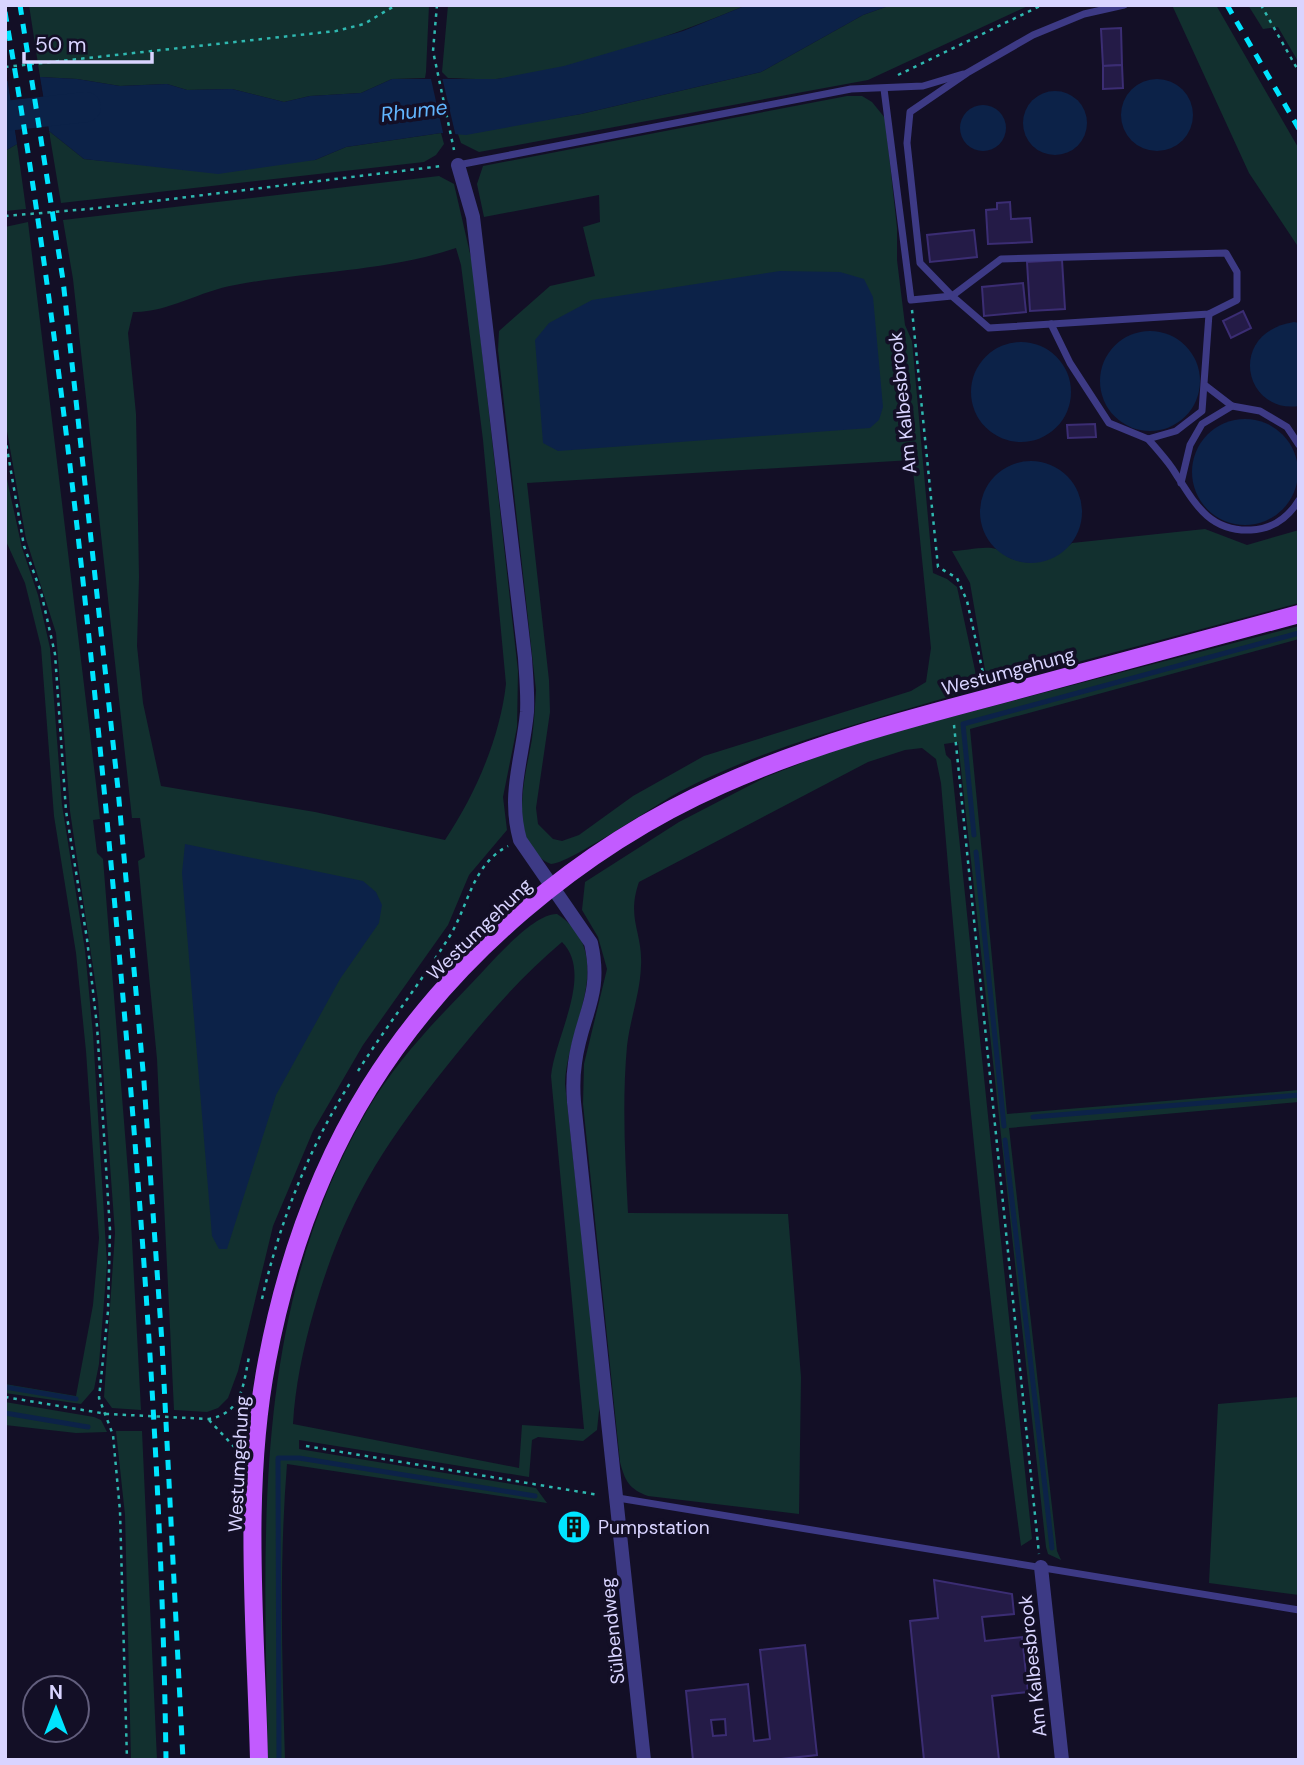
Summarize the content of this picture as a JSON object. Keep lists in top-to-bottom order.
{
  "streets": {
    "main road": ["Westumgehung"],
    "street": ["Am Kalbesbrook", "Sülbendweg"]
  },
  "crossings": [
    ["Am Kalbesbrook", "Westumgehung"],
    ["Westumgehung", "Sülbendweg"]
  ],
  "water": ["Rhume"],
  "places": {
    "building": ["Pumpstation"]
  },
  "scale_bar": "50 m",
  "north": "top"
}
